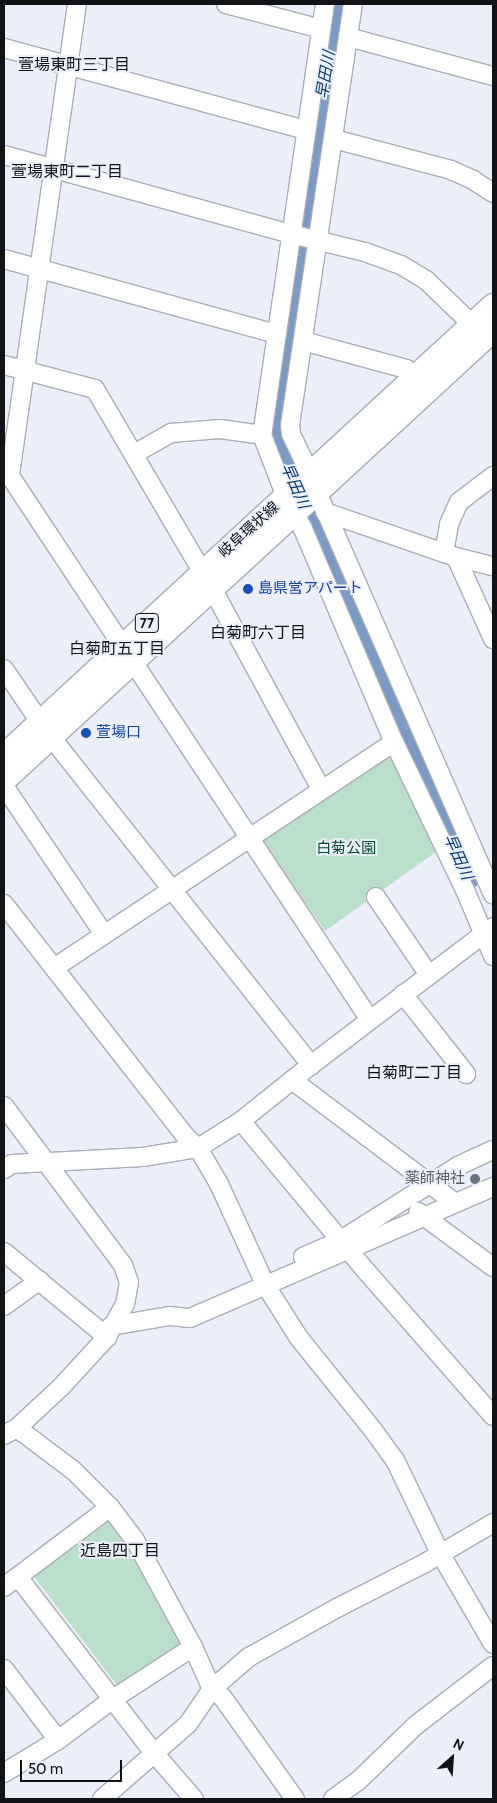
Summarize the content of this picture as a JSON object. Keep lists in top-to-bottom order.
{
  "streets": {
    "main road": ["岐阜環状線", "77"]
  },
  "districts": [
    "萱場東町三丁目",
    "萱場東町二丁目",
    "白菊町六丁目",
    "白菊町五丁目",
    "白菊町二丁目",
    "近島四丁目"
  ],
  "water": ["早田川"],
  "parks": ["白菊公園"],
  "places": ["島県営アパート", "萱場口", "薬師神社"],
  "scale_bar": "50 m",
  "north": "top right"
}
